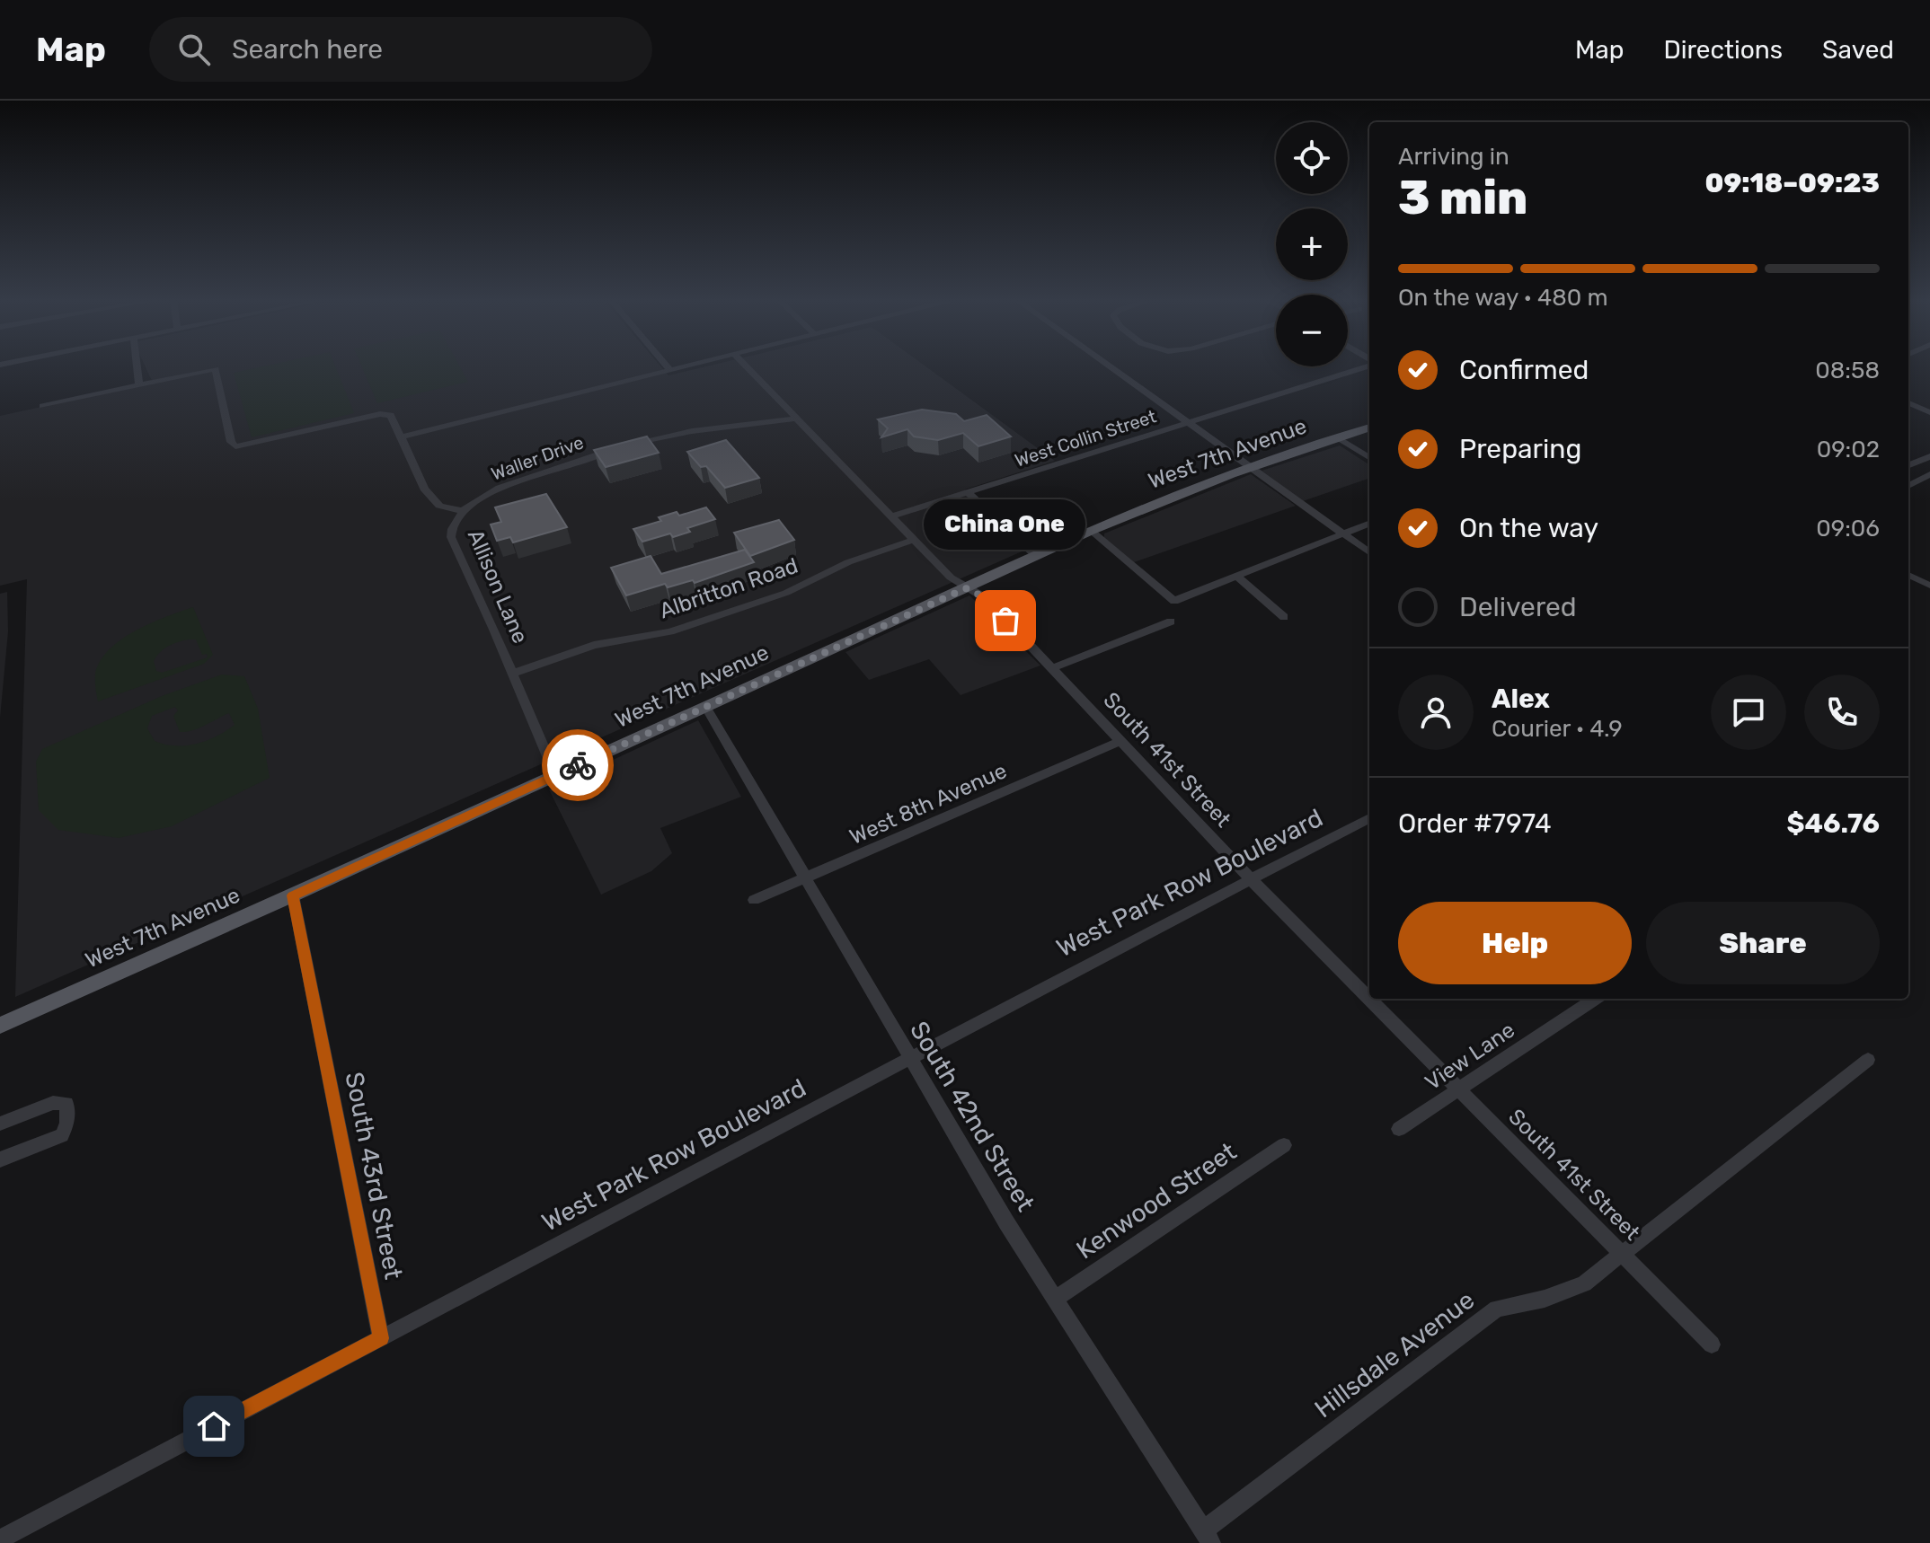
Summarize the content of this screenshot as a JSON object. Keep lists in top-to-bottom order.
{
  "streets": {
    "main road": ["West 7th Avenue"],
    "street": [
      "West Collin Street",
      "Waller Drive",
      "Allison Lane",
      "Albritton Road",
      "South 41st Street",
      "West 8th Avenue",
      "West Park Row Boulevard",
      "View Lane",
      "South 42nd Street",
      "South 43rd Street",
      "Kenwood Street",
      "Hillsdale Avenue"
    ]
  },
  "crossings": [
    ["West Collin Street", "South 41st Street"],
    ["West 7th Avenue", "Allison Lane"],
    ["West 7th Avenue", "South 41st Street"],
    ["West 7th Avenue", "South 42nd Street"],
    ["West 7th Avenue", "South 43rd Street"],
    ["Waller Drive", "Allison Lane"],
    ["Waller Drive", "South 41st Street"],
    ["Allison Lane", "Albritton Road"],
    ["Albritton Road", "South 41st Street"],
    ["South 41st Street", "West 8th Avenue"],
    ["South 41st Street", "West Park Row Boulevard"],
    ["South 41st Street", "View Lane"],
    ["South 41st Street", "Hillsdale Avenue"],
    ["West 8th Avenue", "South 42nd Street"],
    ["West Park Row Boulevard", "South 42nd Street"],
    ["West Park Row Boulevard", "South 43rd Street"],
    ["South 42nd Street", "Kenwood Street"],
    ["South 42nd Street", "Hillsdale Avenue"]
  ],
  "places": ["China One"],
  "page": {
    "header": "Map",
    "search": "Search here",
    "nav": ["Map", "Directions", "Saved"],
    "map_buttons": ["+", "−"],
    "heading": ["3 min", "Arriving in", "09:18–09:23"],
    "panel": [
      "Alex",
      "Courier · 4.9",
      "Order #7974",
      "$46.76"
    ],
    "bar": "On the way · 480 m",
    "list": [
      ["Confirmed", "08:58"],
      ["Preparing", "09:02"],
      ["On the way", "09:06"],
      "Delivered"
    ],
    "bubble": "China One",
    "buttons": ["Help", "Share"]
  }
}
